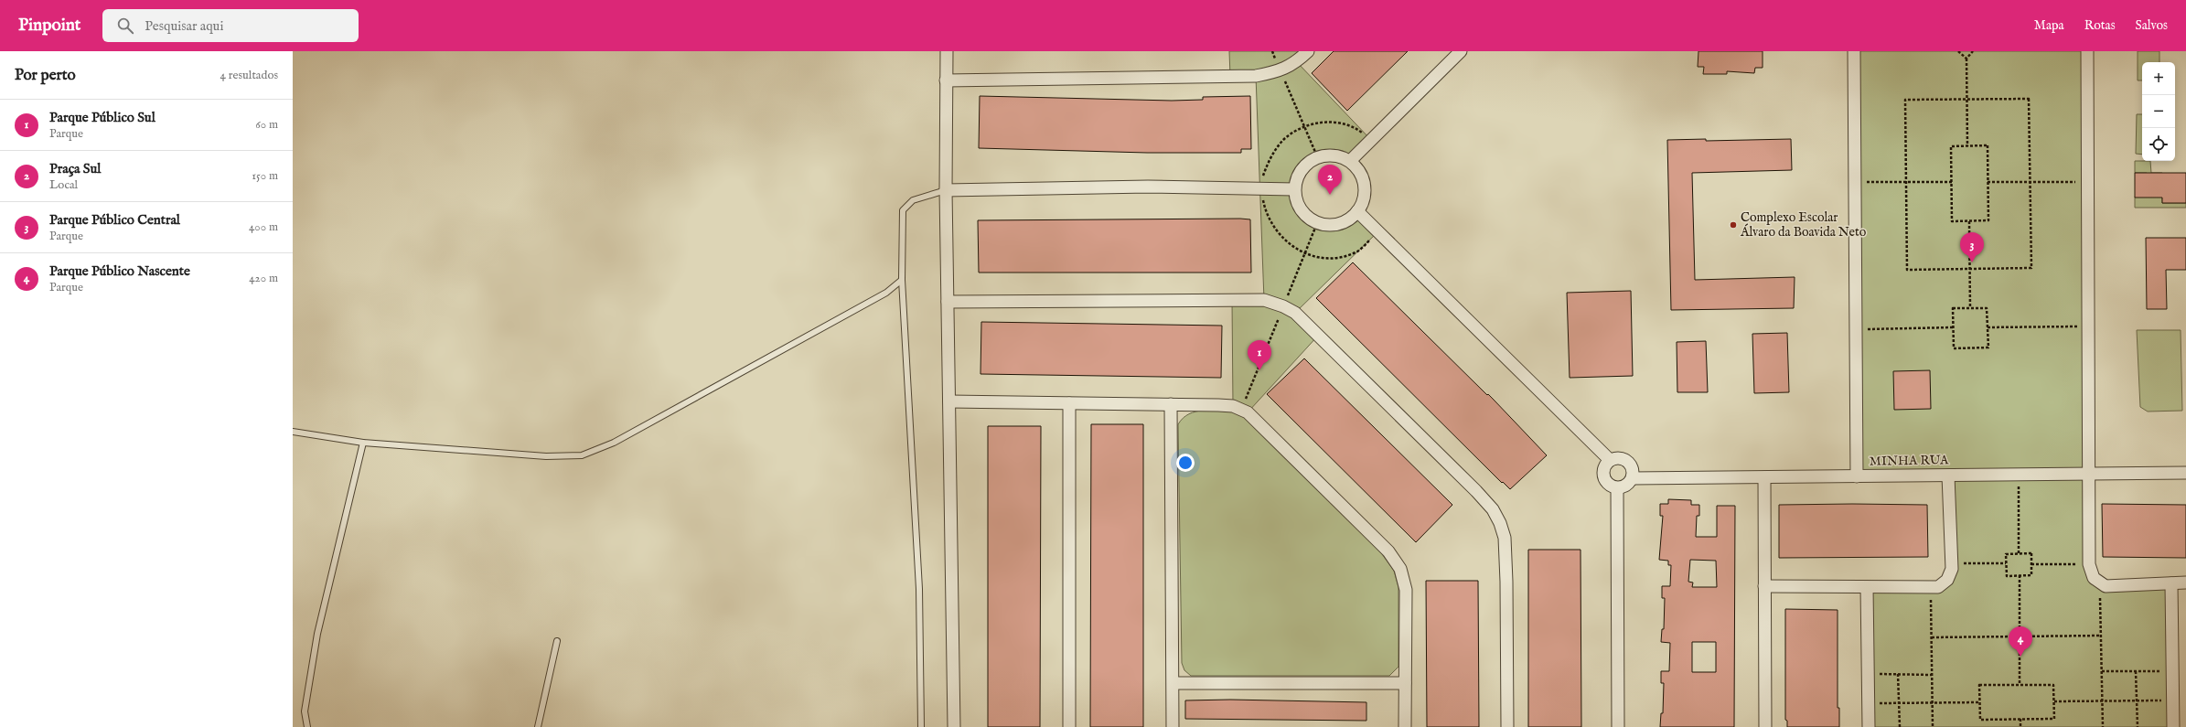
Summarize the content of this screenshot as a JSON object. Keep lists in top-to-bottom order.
{
  "streets": {
    "street": ["MINHA RUA"]
  },
  "places": ["Complexo Escolar Álvaro da Boavida Neto"],
  "page": {
    "header": "Pinpoint",
    "search": "Pesquisar aqui",
    "nav": ["Mapa", "Rotas", "Salvos"],
    "heading": ["Por perto", "4 resultados"],
    "map_buttons": ["+", "−"],
    "list": [
      {
        "mark": "1",
        "name": "Parque Público Sul",
        "note": "Parque",
        "value": "60 m"
      },
      {
        "mark": "2",
        "name": "Praça Sul",
        "note": "Local",
        "value": "150 m"
      },
      {
        "mark": "3",
        "name": "Parque Público Central",
        "note": "Parque",
        "value": "400 m"
      },
      {
        "mark": "4",
        "name": "Parque Público Nascente",
        "note": "Parque",
        "value": "420 m"
      }
    ],
    "pins": [
      "2",
      "3",
      "1",
      "4"
    ]
  }
}
